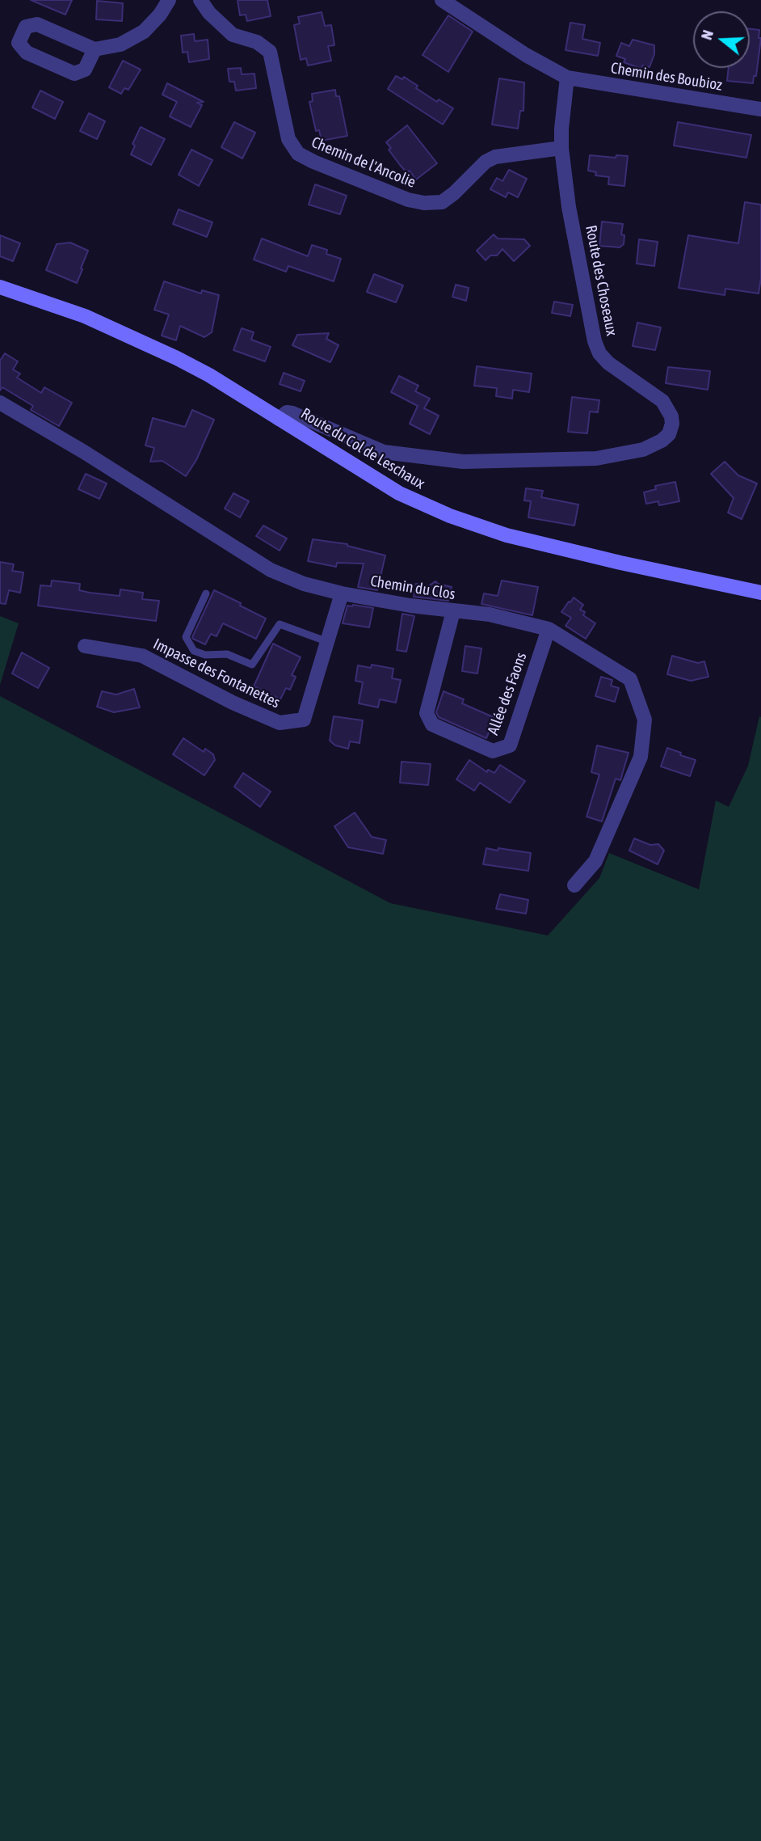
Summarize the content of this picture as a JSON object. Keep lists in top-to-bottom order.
{
  "streets": {
    "main road": ["Route du Col de Leschaux"],
    "street": [
      "Chemin des Boubioz",
      "Chemin de l'Ancolie",
      "Route des Choseaux",
      "Chemin du Clos",
      "Impasse des Fontanettes",
      "Allée des Faons"
    ]
  },
  "crossings": [
    ["Chemin des Boubioz", "Route des Choseaux"],
    ["Chemin de l'Ancolie", "Route des Choseaux"],
    ["Route des Choseaux", "Route du Col de Leschaux"],
    ["Chemin du Clos", "Impasse des Fontanettes"],
    ["Chemin du Clos", "Allée des Faons"]
  ],
  "north": "left"
}
